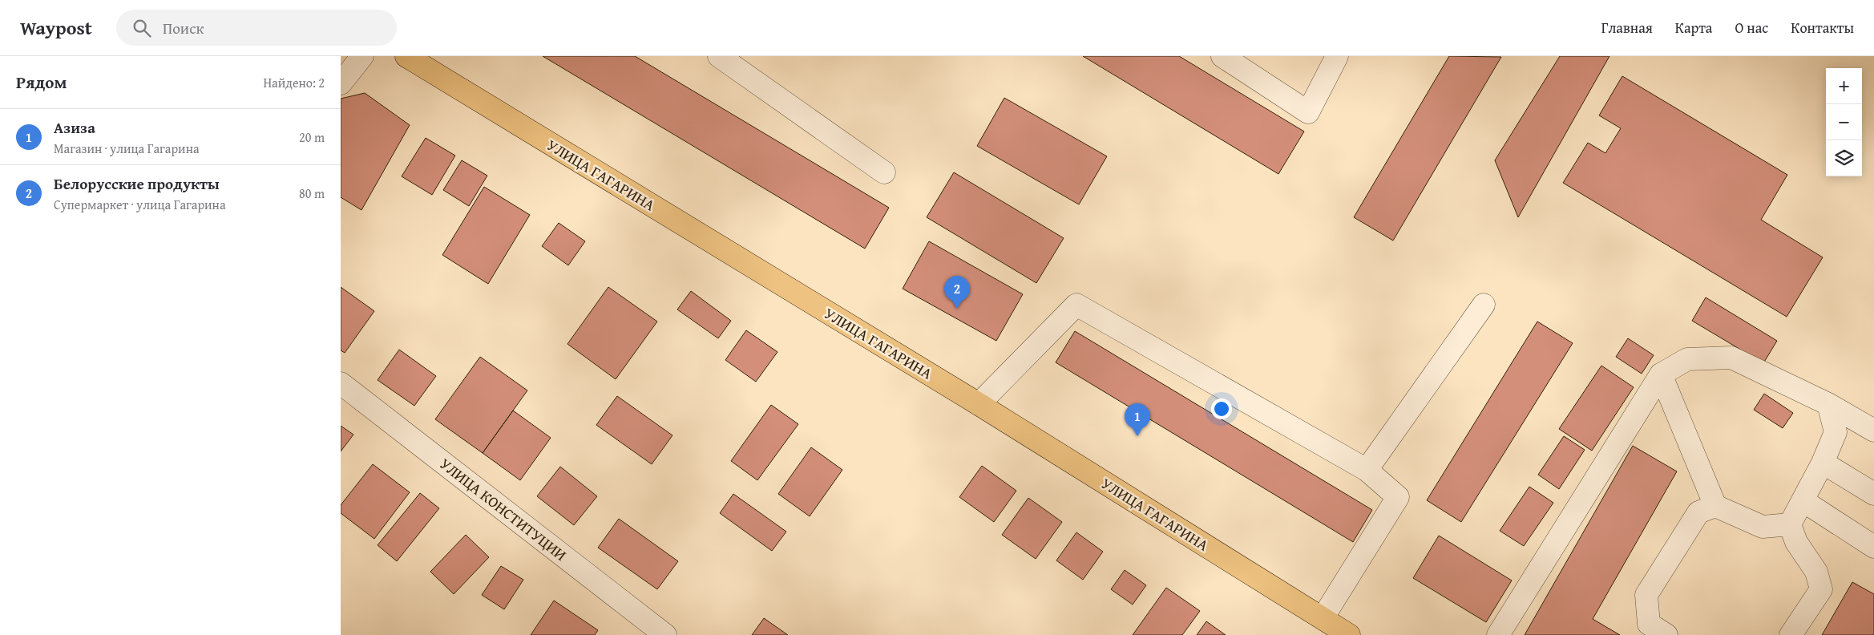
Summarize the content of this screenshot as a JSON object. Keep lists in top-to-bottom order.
{
  "streets": {
    "main road": ["УЛИЦА ГАГАРИНА"],
    "street": ["УЛИЦА КОНСТИТУЦИИ"]
  },
  "page": {
    "header": "Waypost",
    "search": "Поиск",
    "nav": [
      "Главная",
      "Карта",
      "О нас",
      "Контакты"
    ],
    "heading": ["Рядом", "Найдено: 2"],
    "map_buttons": ["+", "−"],
    "list": [
      {
        "mark": "1",
        "name": "Азиза",
        "note": "Магазин · улица Гагарина",
        "value": "20 m"
      },
      {
        "mark": "2",
        "name": "Белорусские продукты",
        "note": "Супермаркет · улица Гагарина",
        "value": "80 m"
      }
    ],
    "pins": ["2", "1"]
  }
}
